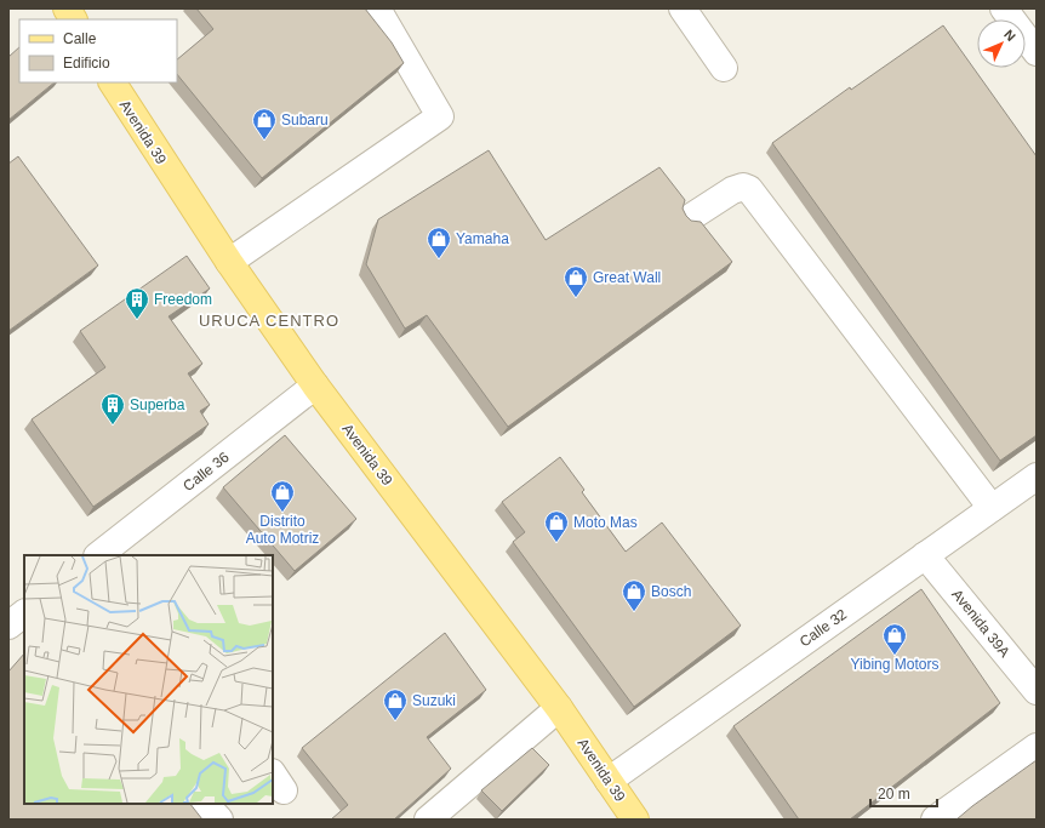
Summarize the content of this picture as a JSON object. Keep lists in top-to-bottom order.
{
  "streets": {
    "main road": ["Avenida 39"],
    "street": ["Calle 36", "Avenida 39A", "Calle 32"]
  },
  "crossings": [
    ["Avenida 39", "Calle 36"],
    ["Avenida 39", "Calle 32"],
    ["Avenida 39A", "Calle 32"]
  ],
  "districts": ["URUCA CENTRO"],
  "places": {
    "shop": [
      "Subaru",
      "Yamaha",
      "Great Wall",
      "Distrito Auto Motriz",
      "Moto Mas",
      "Bosch",
      "Yibing Motors",
      "Suzuki"
    ],
    "building": ["Freedom", "Superba"]
  },
  "legend": ["Calle", "Edificio"],
  "scale_bar": "20 m",
  "north": "top right"
}
